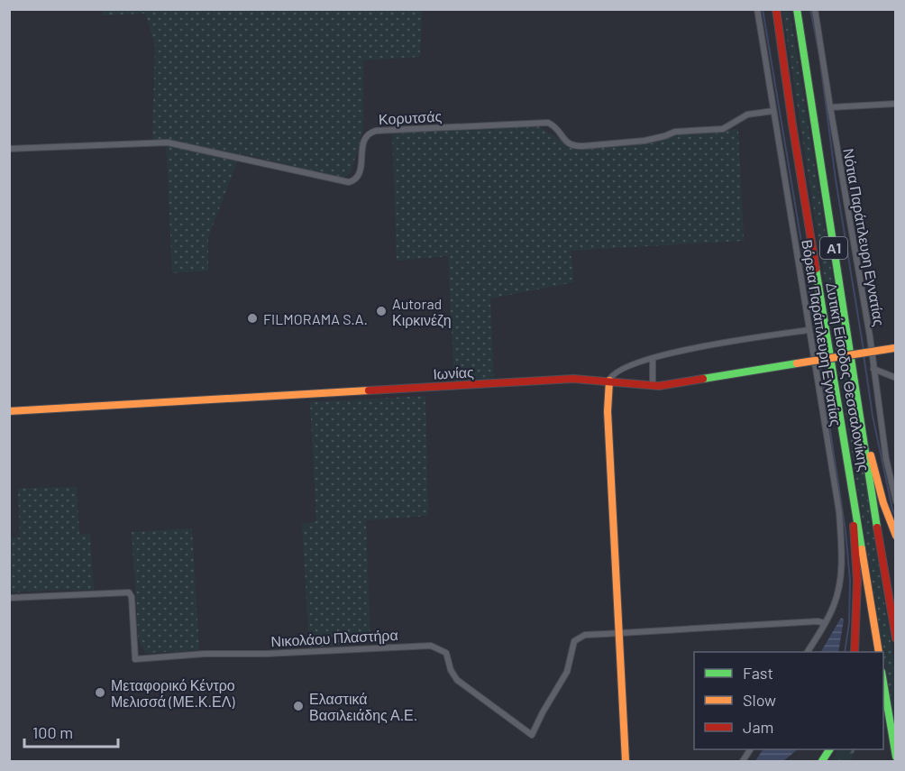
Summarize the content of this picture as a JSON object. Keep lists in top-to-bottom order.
{
  "streets": {
    "main road": ["Α1", "Ιωνίας", "Δυτική Είσοδος Θεσσαλονίκης"],
    "street": [
      "Κορυτσάς",
      "Νότια Παράπλευρη Εγνατίας",
      "Βόρεια Παράπλευρη Εγνατίας",
      "Νικολάου Πλαστήρα"
    ]
  },
  "crossings": [
    ["Κορυτσάς", "Βόρεια Παράπλευρη Εγνατίας"]
  ],
  "places": [
    "Autorad Κιρκινέζη",
    "FILMORAMA S.A.",
    "Μεταφορικό Κέντρο Μελισσά (ΜΕ.Κ.ΕΛ)",
    "Ελαστικά Βασιλειάδης Α.Ε."
  ],
  "legend": ["Fast", "Slow", "Jam"],
  "scale_bar": "100 m"
}
